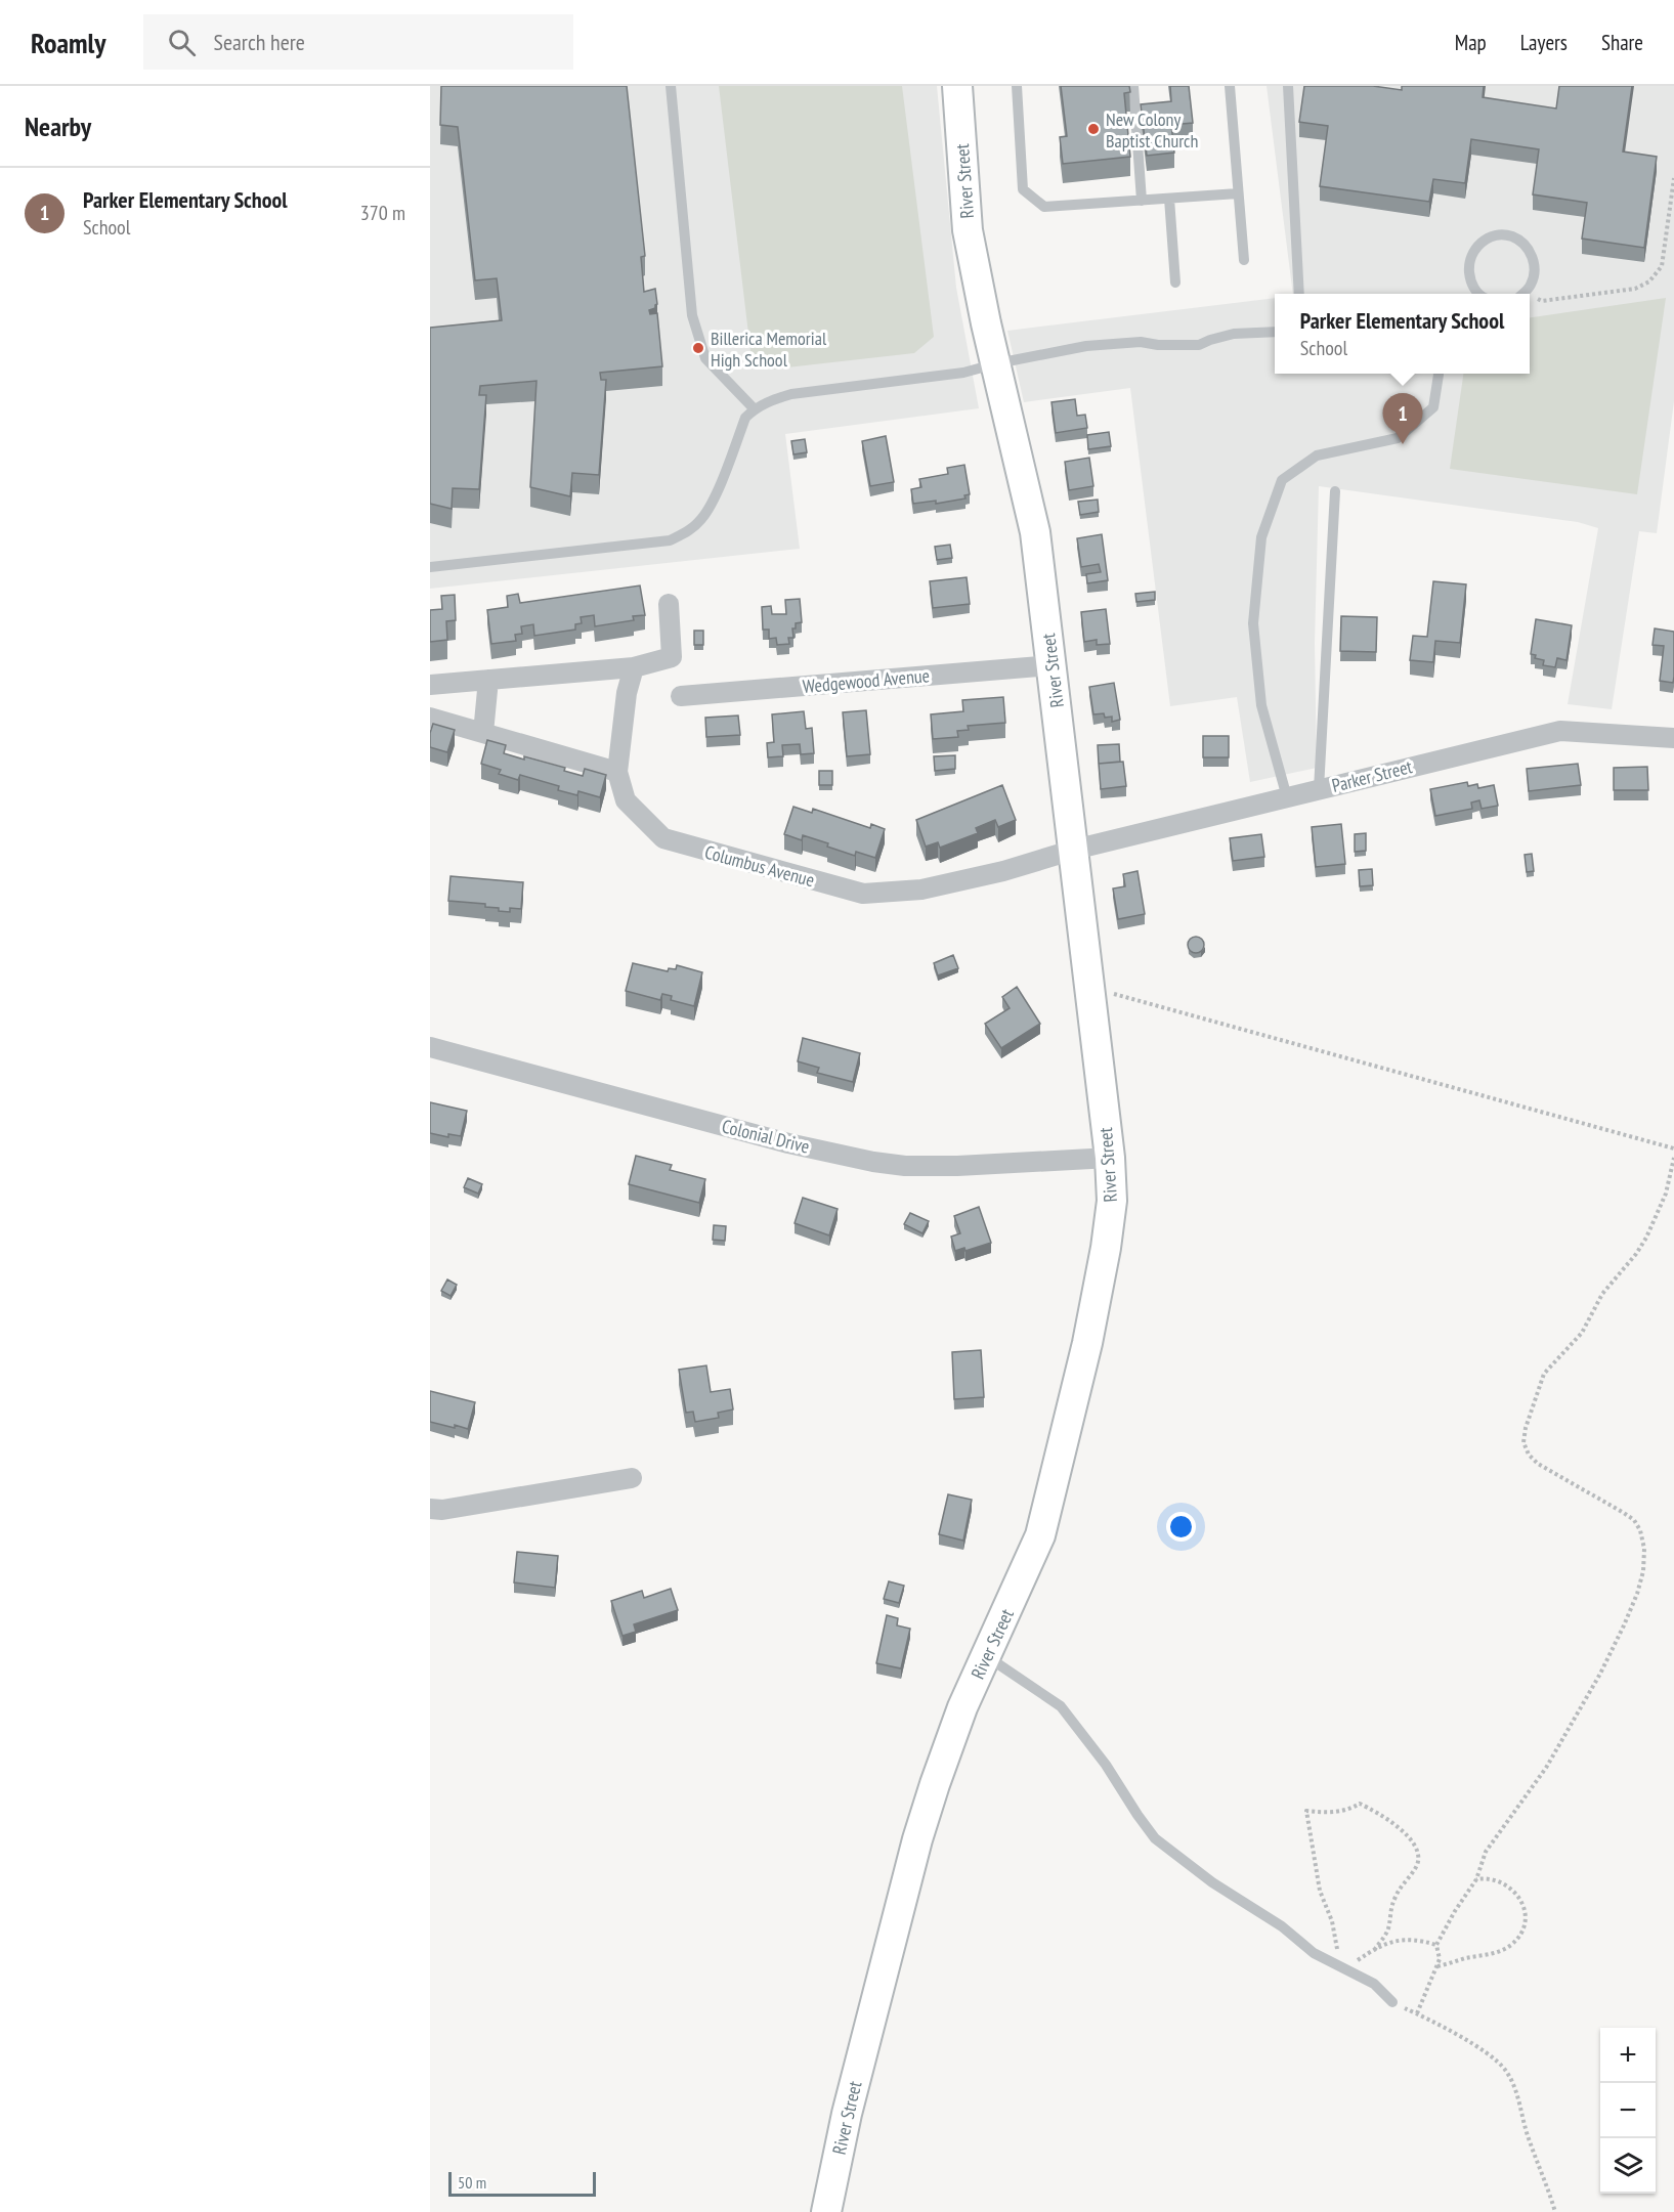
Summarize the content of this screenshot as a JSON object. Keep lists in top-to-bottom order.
{
  "streets": {
    "main road": ["River Street"],
    "street": [
      "Wedgewood Avenue",
      "Parker Street",
      "Columbus Avenue",
      "Colonial Drive"
    ]
  },
  "crossings": [
    ["River Street", "Wedgewood Avenue"],
    ["River Street", "Parker Street"],
    ["River Street", "Columbus Avenue"],
    ["River Street", "Colonial Drive"],
    ["Parker Street", "Columbus Avenue"]
  ],
  "places": ["New Colony Baptist Church", "Billerica Memorial High School"],
  "scale_bar": "50 m",
  "page": {
    "header": "Roamly",
    "search": "Search here",
    "nav": ["Map", "Layers", "Share"],
    "heading": "Nearby",
    "list": [
      {
        "mark": "1",
        "name": "Parker Elementary School",
        "note": "School",
        "value": "370 m"
      }
    ],
    "popup": ["Parker Elementary School", "School"],
    "pins": "1",
    "map_buttons": ["+", "−"],
    "scale": "50 m"
  }
}
